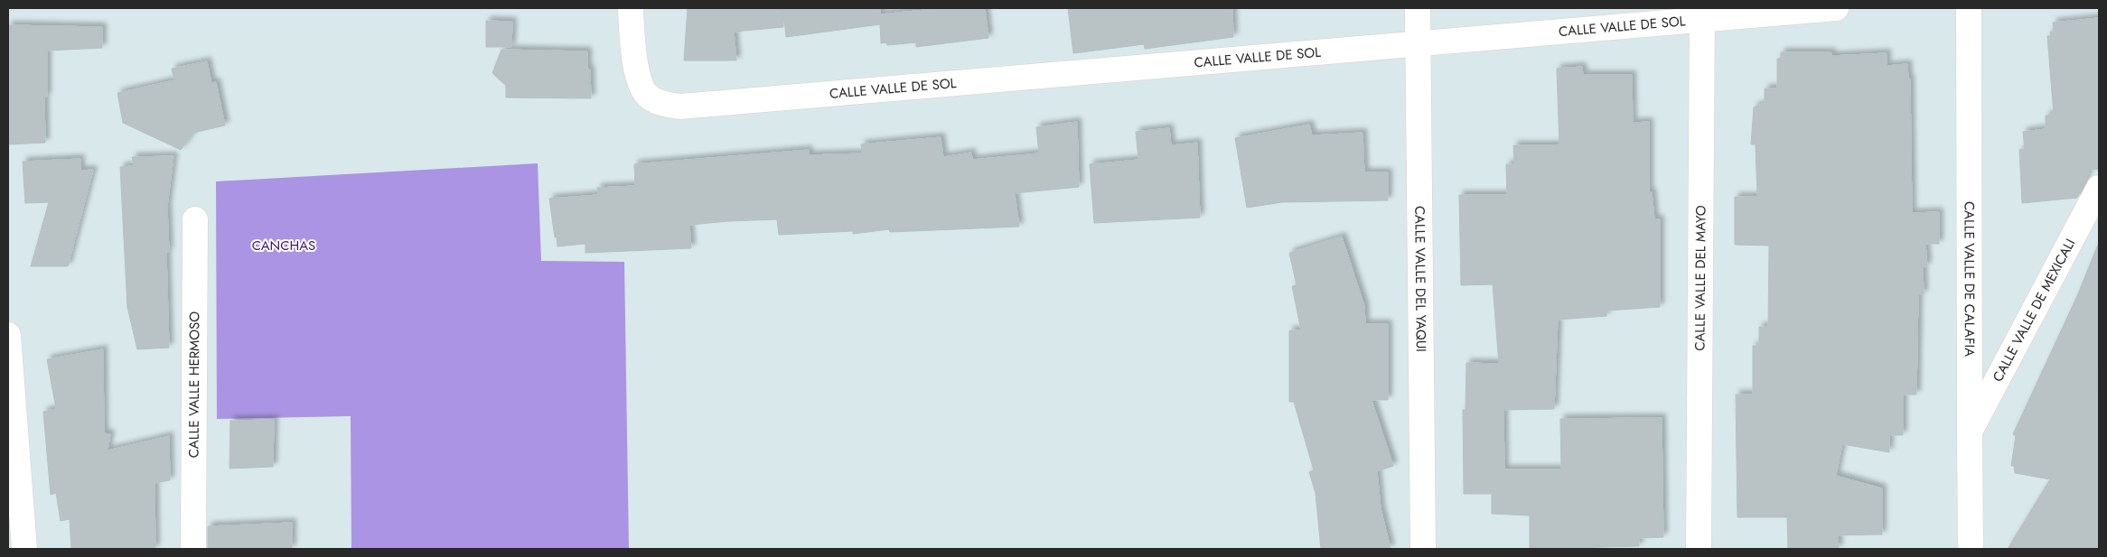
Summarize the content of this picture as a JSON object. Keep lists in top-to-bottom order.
{
  "streets": {
    "street": [
      "CALLE VALLE DE SOL",
      "CALLE VALLE DEL YAQUI",
      "CALLE VALLE DEL MAYO",
      "CALLE VALLE DE CALAFIA",
      "CALLE VALLE DE MEXICALI",
      "CALLE VALLE HERMOSO"
    ]
  },
  "crossings": [
    ["CALLE VALLE DE SOL", "CALLE VALLE DEL YAQUI"],
    ["CALLE VALLE DE SOL", "CALLE VALLE DEL MAYO"],
    ["CALLE VALLE DE CALAFIA", "CALLE VALLE DE MEXICALI"]
  ],
  "parks": ["CANCHAS"]
}
